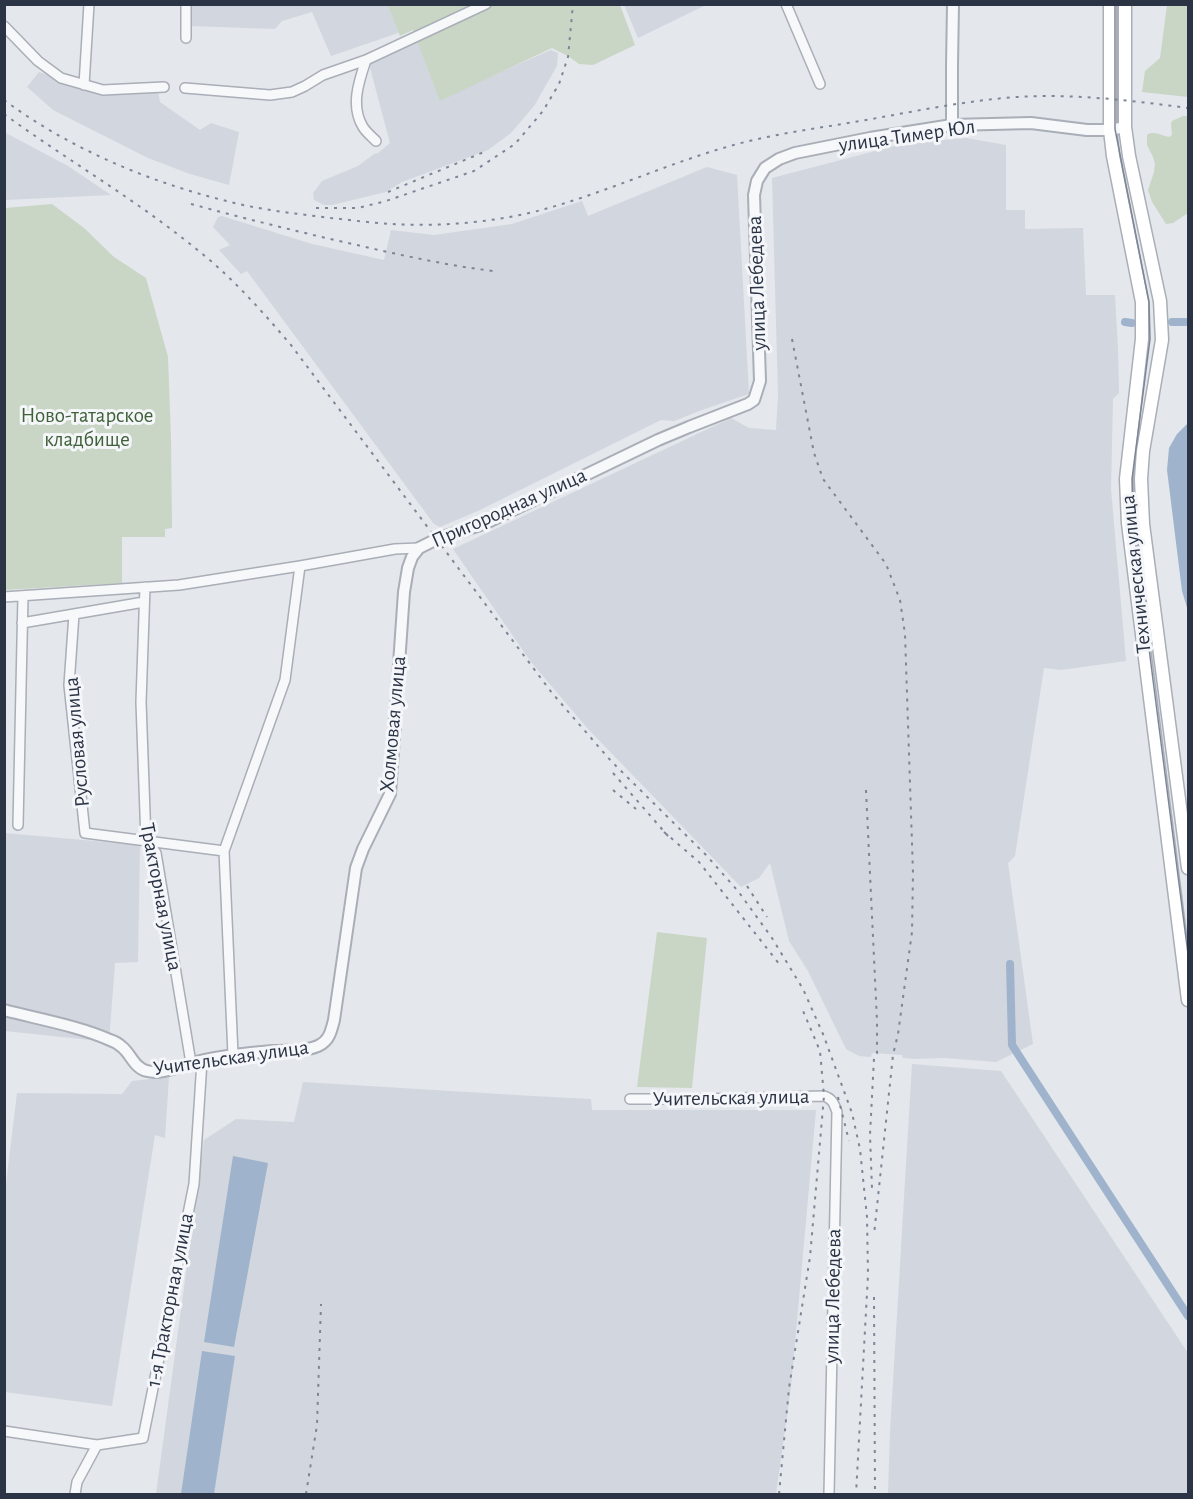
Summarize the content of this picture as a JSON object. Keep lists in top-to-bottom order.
{
  "streets": {
    "main road": ["Техническая улица"],
    "street": [
      "улица Тимер Юл",
      "улица Лебедева",
      "Пригородная улица",
      "Холмовая улица",
      "Русловая улица",
      "Тракторная улица",
      "Учительская улица",
      "1-я Тракторная улица"
    ]
  },
  "crossings": [
    ["улица Тимер Юл", "улица Лебедева"],
    ["улица Тимер Юл", "Техническая улица"],
    ["улица Лебедева", "Пригородная улица"],
    ["улица Лебедева", "Учительская улица"],
    ["Пригородная улица", "Холмовая улица"],
    ["Пригородная улица", "Тракторная улица"],
    ["Холмовая улица", "Учительская улица"],
    ["Русловая улица", "Тракторная улица"],
    ["Тракторная улица", "Учительская улица"],
    ["Тракторная улица", "1-я Тракторная улица"],
    ["Учительская улица", "1-я Тракторная улица"]
  ],
  "parks": ["Ново-татарское кладбище"]
}
